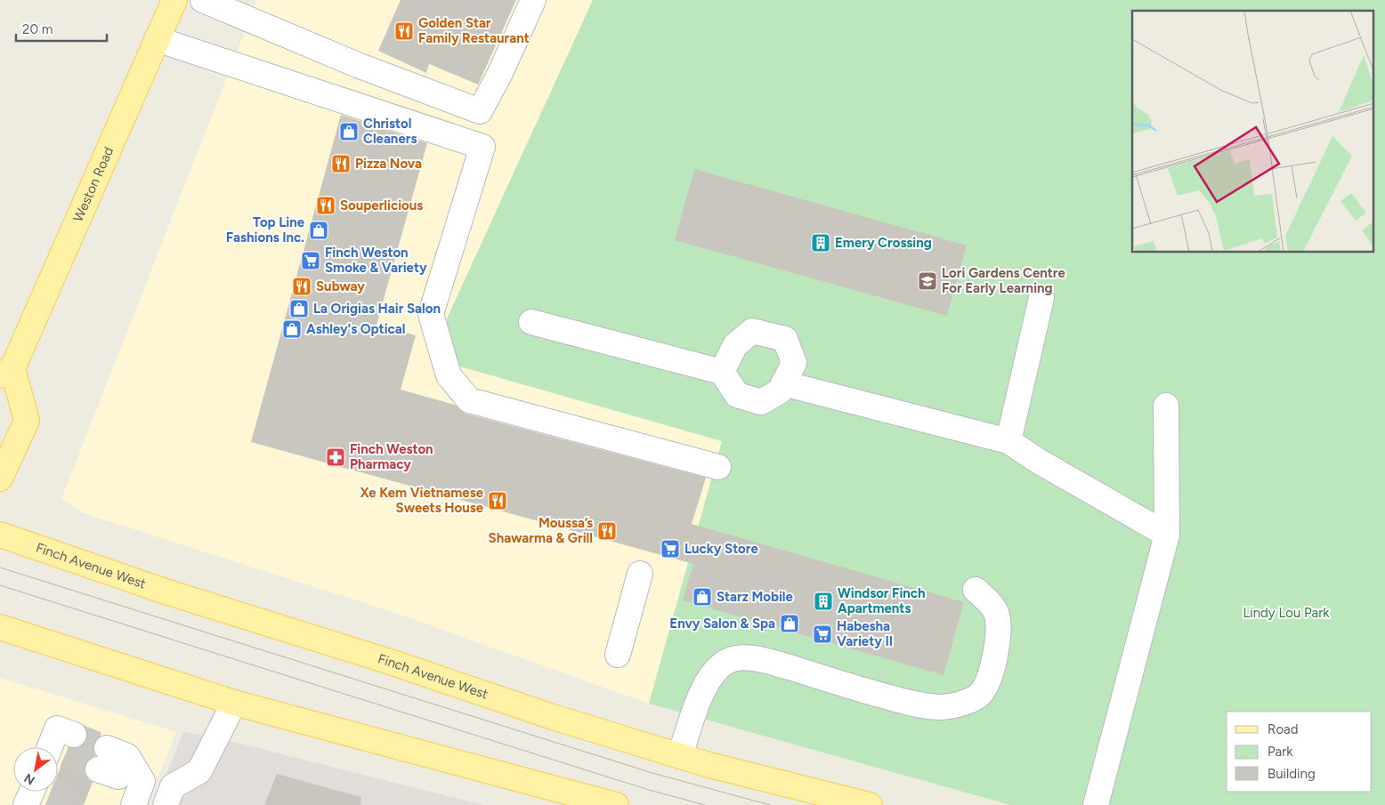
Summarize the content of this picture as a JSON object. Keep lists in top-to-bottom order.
{
  "streets": {
    "main road": ["Weston Road", "Finch Avenue West"]
  },
  "parks": ["Lindy Lou Park"],
  "places": {
    "restaurant": [
      "Golden Star Family Restaurant",
      "Pizza Nova",
      "Souperlicious",
      "Subway",
      "Xe Kem Vietnamese Sweets House",
      "Moussa’s Shawarma & Grill"
    ],
    "shop": [
      "Christol Cleaners",
      "Top Line Fashions Inc.",
      "La Origias Hair Salon",
      "Ashley's Optical",
      "Starz Mobile",
      "Envy Salon & Spa"
    ],
    "building": ["Emery Crossing", "Windsor Finch Apartments"],
    "supermarket": ["Finch Weston Smoke & Variety", "Lucky Store", "Habesha Variety II"],
    "school or university": ["Lori Gardens Centre For Early Learning"],
    "pharmacy": ["Finch Weston Pharmacy"]
  },
  "legend": ["Road", "Park", "Building"],
  "scale_bar": "20 m",
  "north": "bottom left"
}
